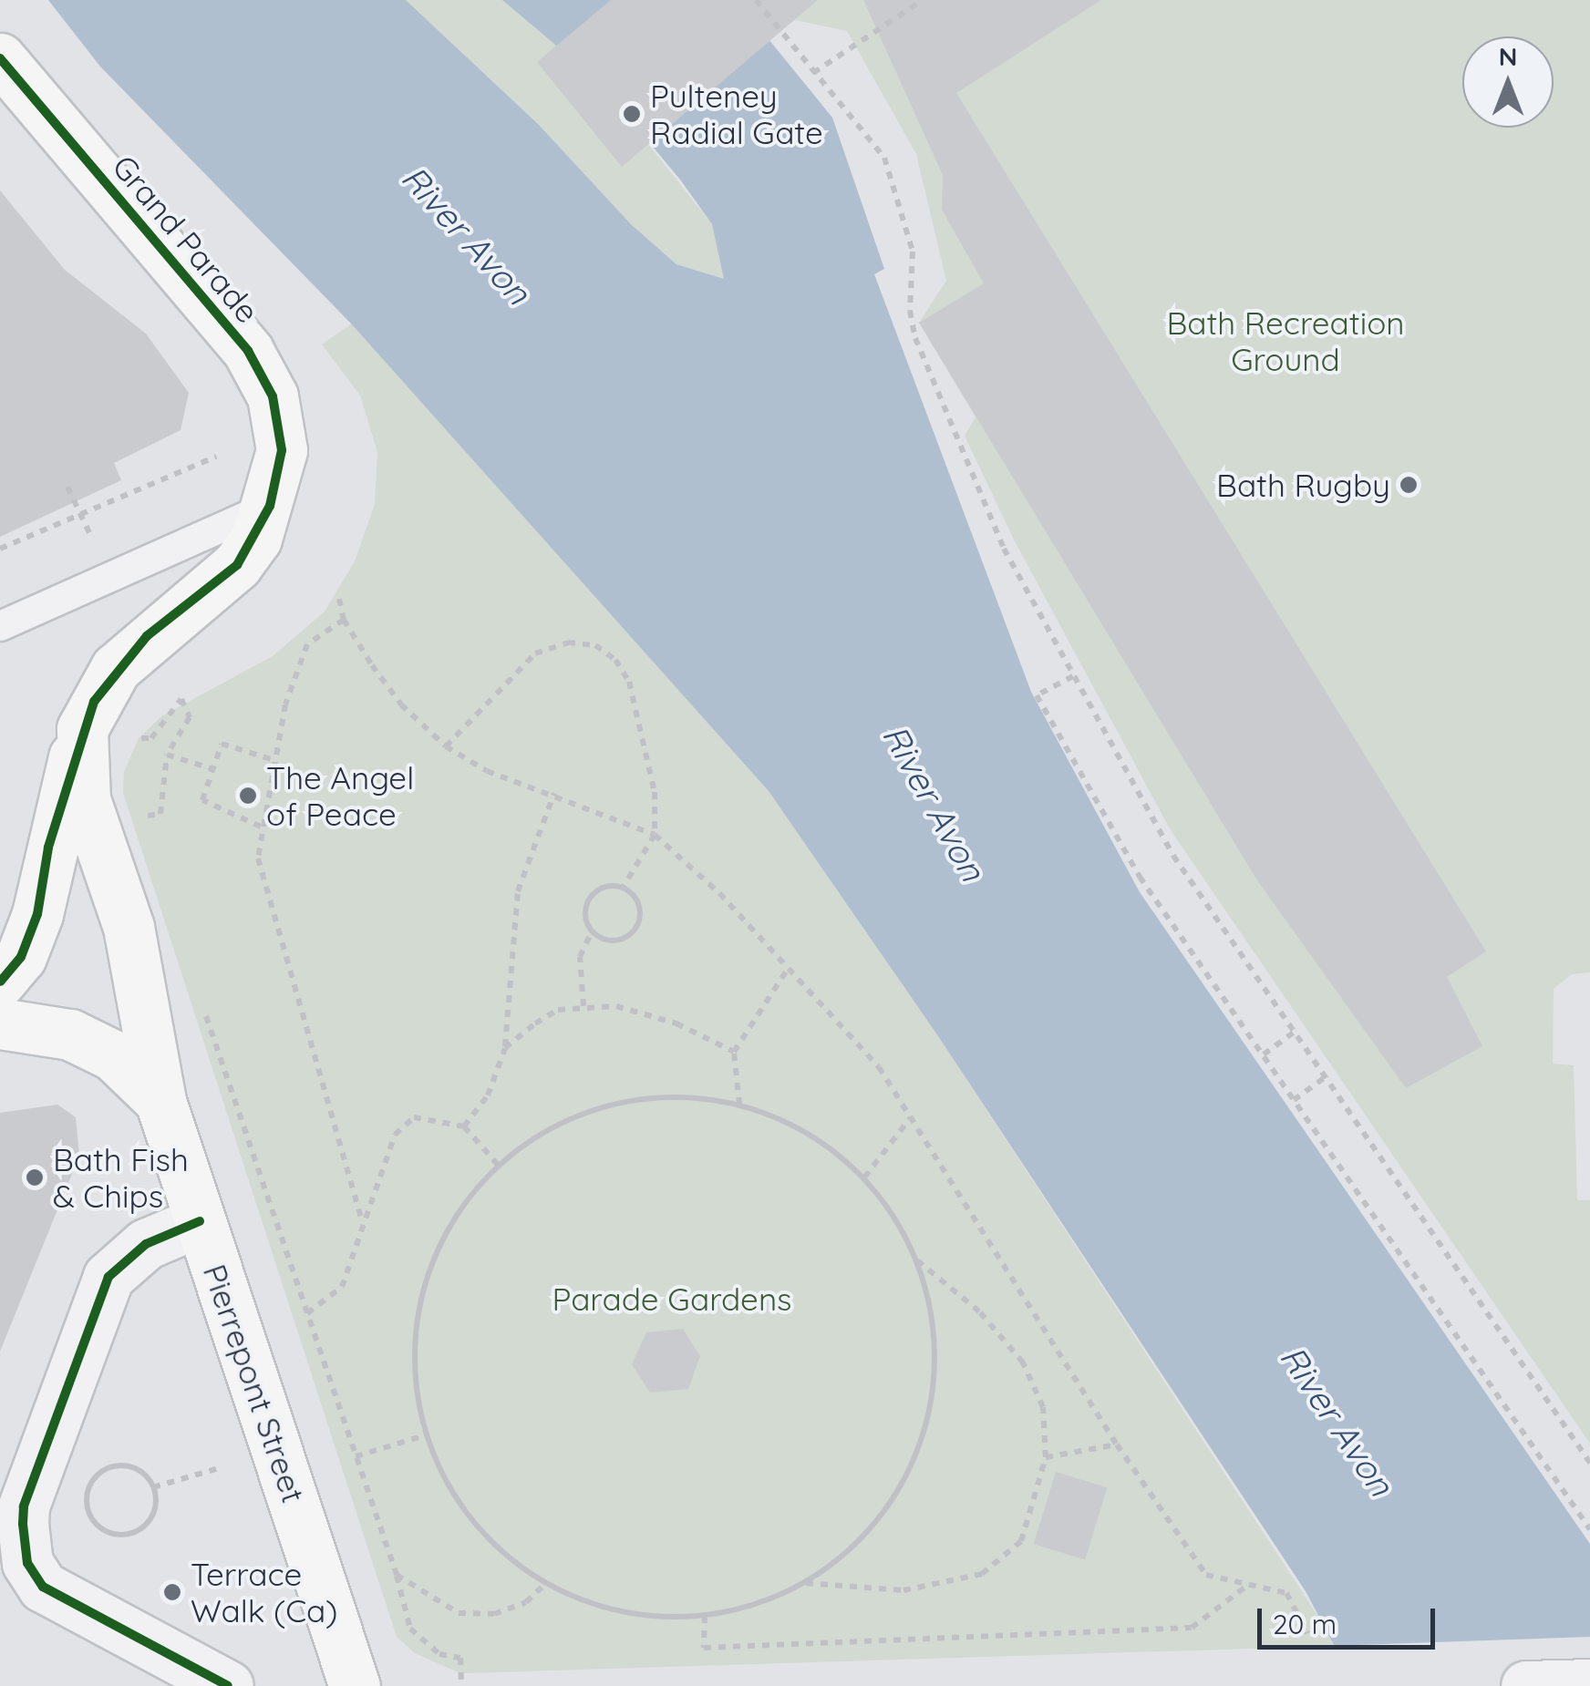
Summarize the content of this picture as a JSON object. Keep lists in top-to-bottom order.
{
  "streets": {
    "main road": ["Grand Parade", "Pierrepont Street"]
  },
  "water": ["River Avon"],
  "parks": ["Bath Recreation Ground", "Parade Gardens"],
  "places": [
    "Pulteney Radial Gate",
    "Bath Rugby",
    "The Angel of Peace",
    "Bath Fish & Chips",
    "Terrace Walk (Ca)"
  ],
  "scale_bar": "20 m",
  "north": "top"
}
